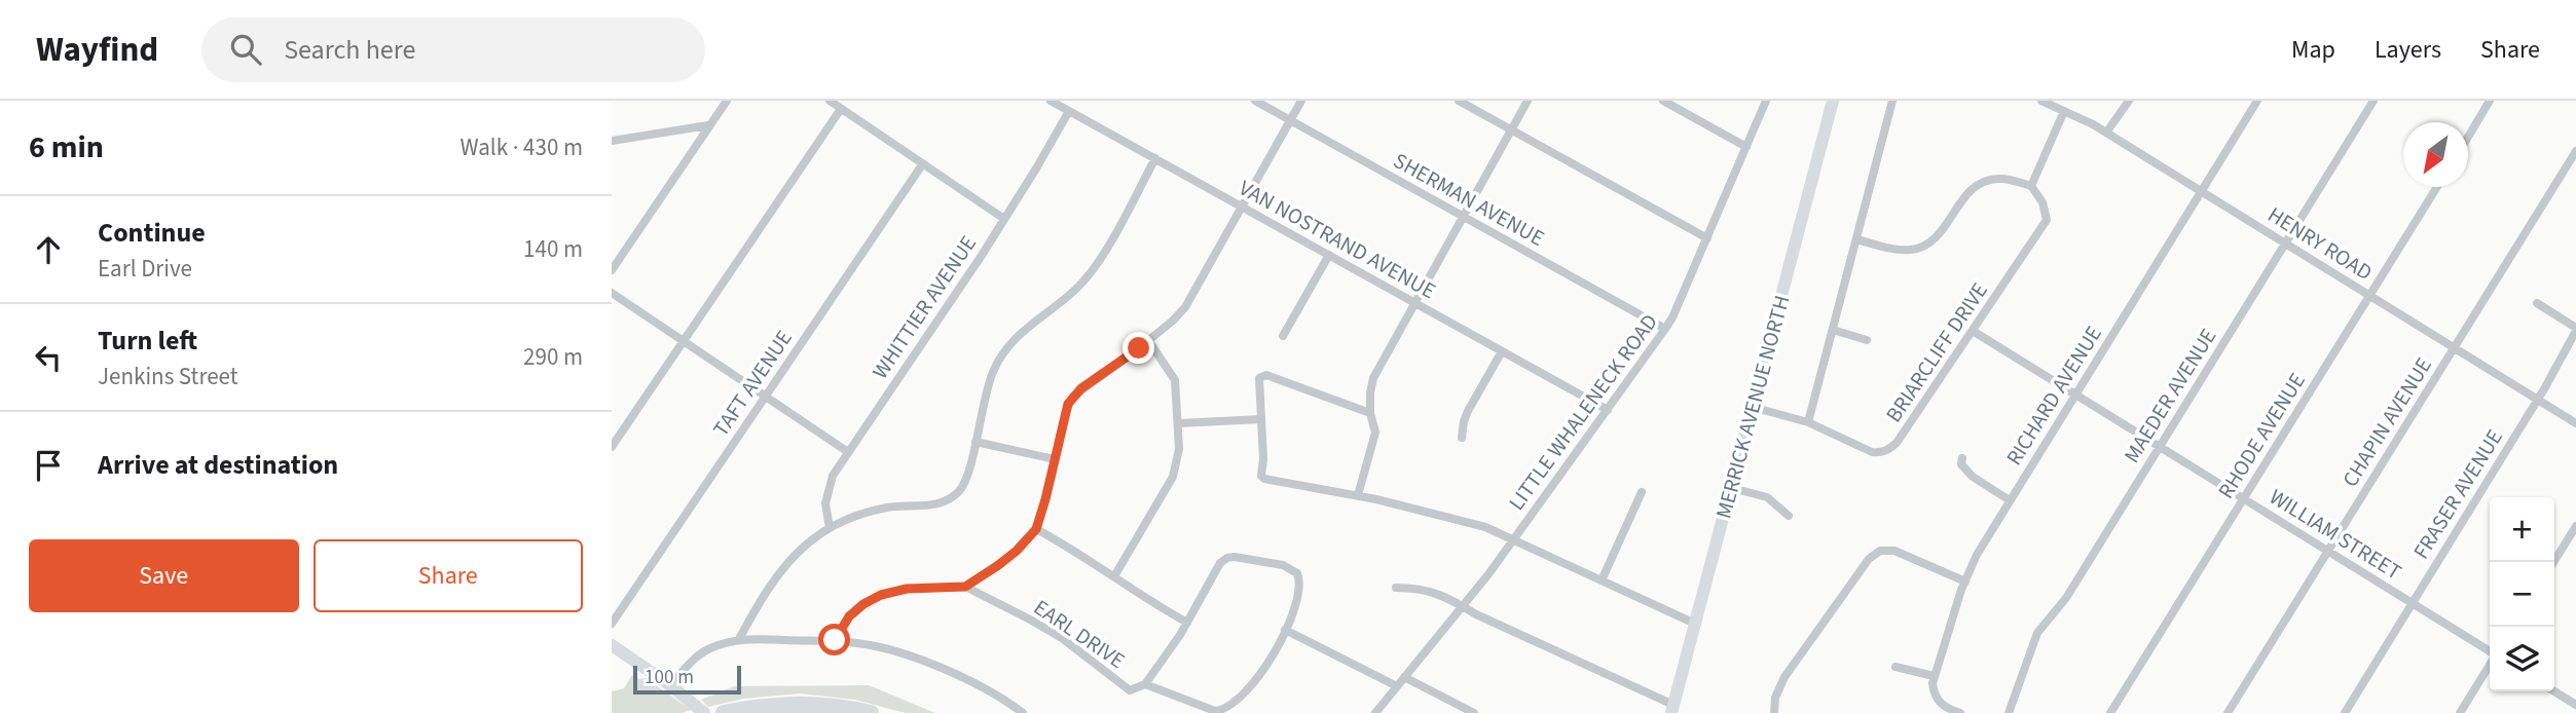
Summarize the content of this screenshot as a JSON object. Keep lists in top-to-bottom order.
{
  "streets": {
    "main road": ["MERRICK AVENUE NORTH"],
    "street": [
      "SHERMAN AVENUE",
      "VAN NOSTRAND AVENUE",
      "HENRY ROAD",
      "WHITTIER AVENUE",
      "BRIARCLIFF DRIVE",
      "TAFT AVENUE",
      "RICHARD AVENUE",
      "MAEDER AVENUE",
      "LITTLE WHALENECK ROAD",
      "CHAPIN AVENUE",
      "RHODE AVENUE",
      "FRASER AVENUE",
      "WILLIAM STREET",
      "EARL DRIVE"
    ]
  },
  "crossings": [
    ["SHERMAN AVENUE", "LITTLE WHALENECK ROAD"],
    ["VAN NOSTRAND AVENUE", "WHITTIER AVENUE"],
    ["VAN NOSTRAND AVENUE", "LITTLE WHALENECK ROAD"],
    ["HENRY ROAD", "RICHARD AVENUE"],
    ["HENRY ROAD", "MAEDER AVENUE"],
    ["HENRY ROAD", "CHAPIN AVENUE"],
    ["HENRY ROAD", "RHODE AVENUE"],
    ["HENRY ROAD", "FRASER AVENUE"],
    ["BRIARCLIFF DRIVE", "MERRICK AVENUE NORTH"],
    ["BRIARCLIFF DRIVE", "WILLIAM STREET"],
    ["RICHARD AVENUE", "WILLIAM STREET"],
    ["MAEDER AVENUE", "WILLIAM STREET"],
    ["CHAPIN AVENUE", "WILLIAM STREET"],
    ["RHODE AVENUE", "WILLIAM STREET"],
    ["FRASER AVENUE", "WILLIAM STREET"]
  ],
  "scale_bar": "100 m",
  "north": "bottom left",
  "page": {
    "header": "Wayfind",
    "search": "Search here",
    "nav": ["Map", "Layers", "Share"],
    "heading": ["6 min", "Walk · 430 m"],
    "list": [
      ["Continue", "Earl Drive", "140 m"],
      ["Turn left", "Jenkins Street", "290 m"],
      "Arrive at destination"
    ],
    "map_buttons": ["+", "−"],
    "buttons": ["Save", "Share"],
    "scale": "100 m"
  }
}
